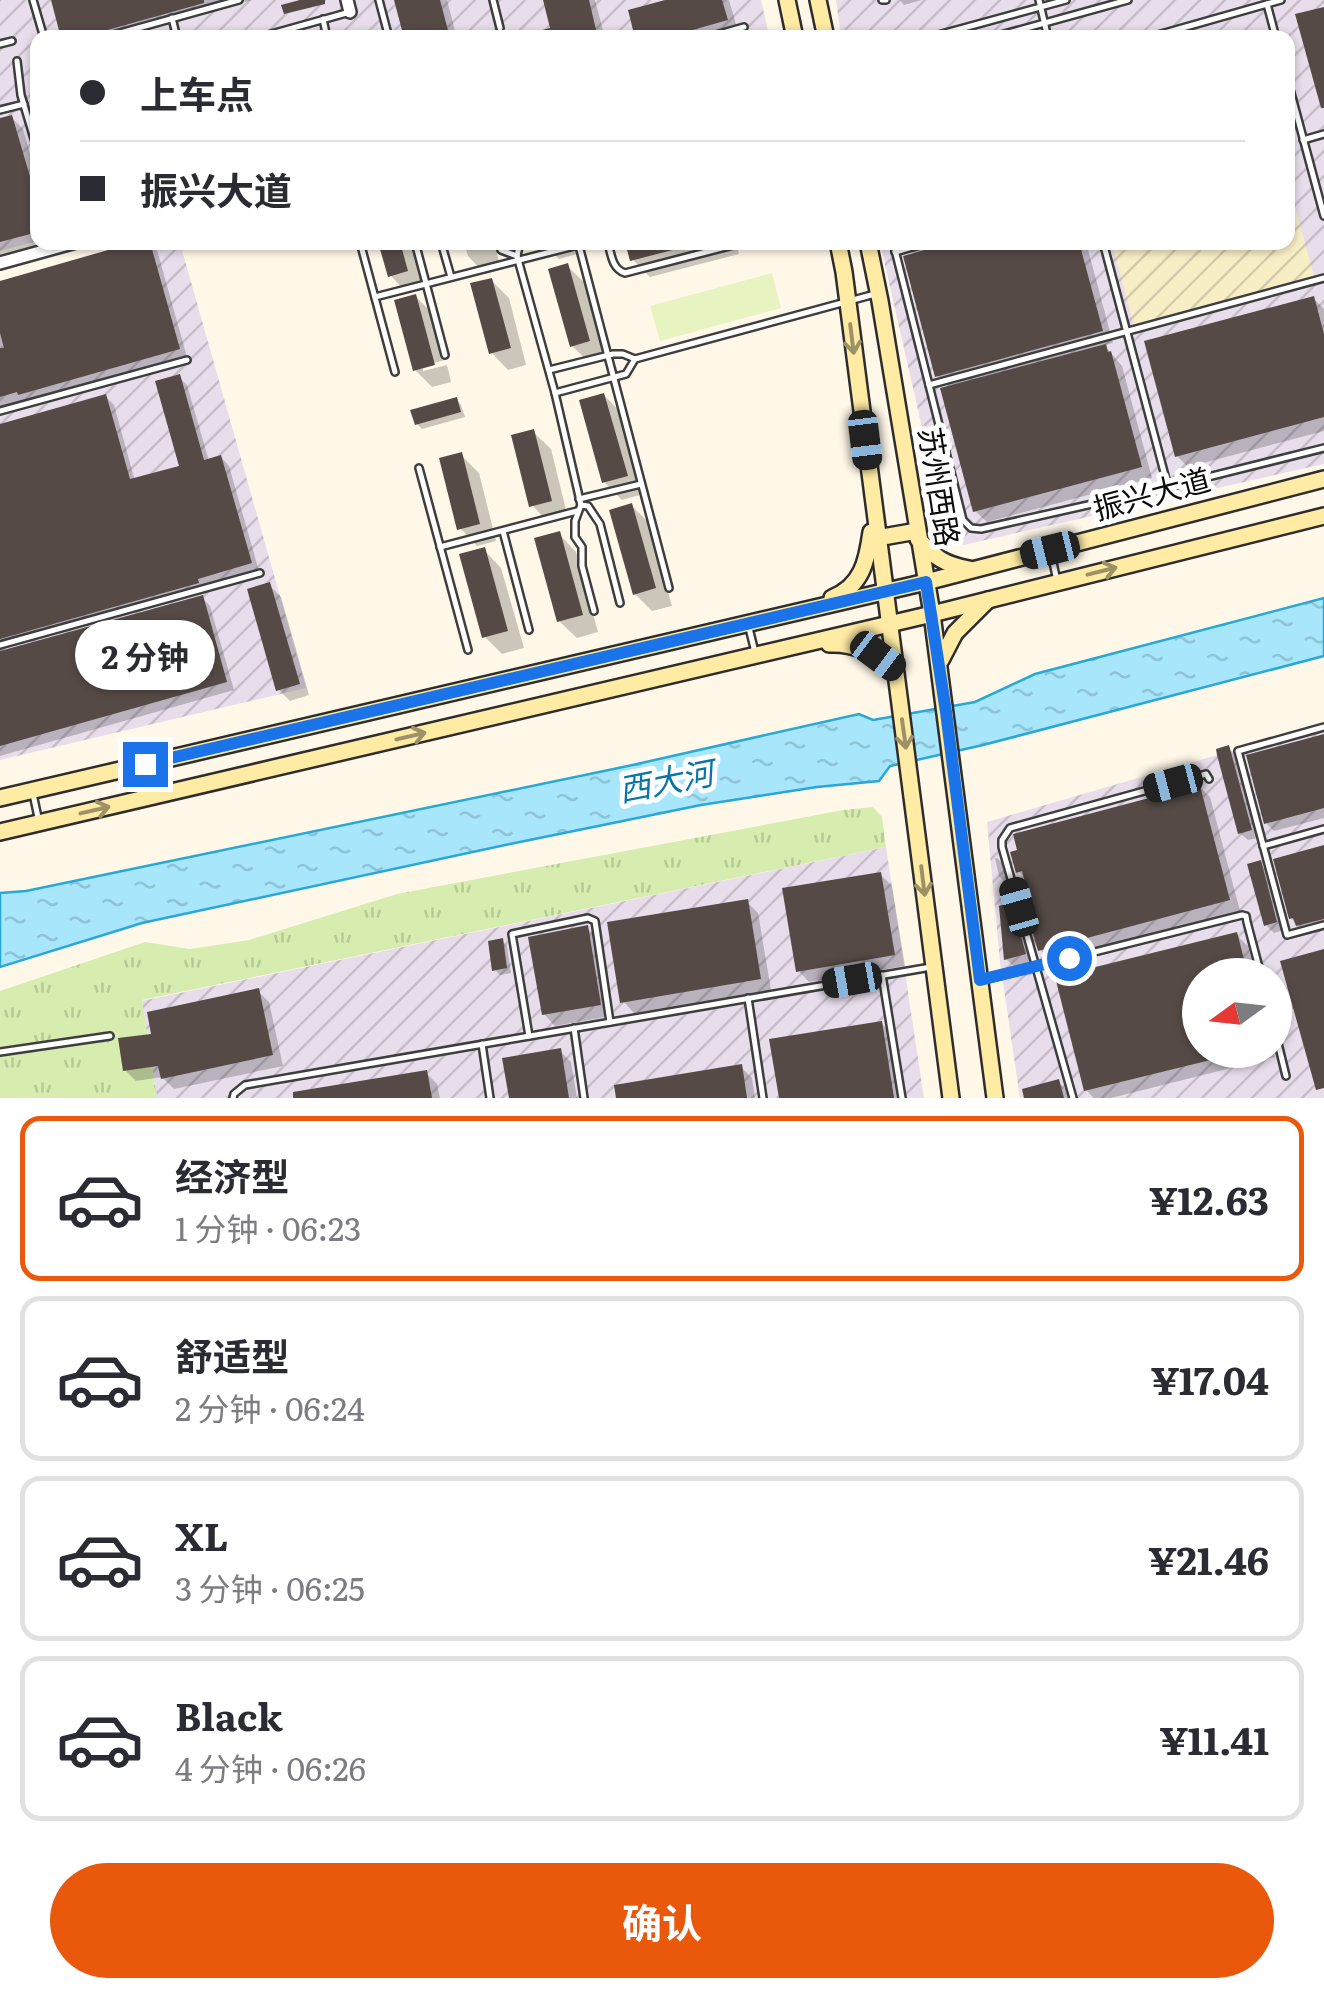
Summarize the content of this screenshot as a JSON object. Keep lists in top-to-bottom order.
{
  "streets": {
    "main road": ["苏州西路", "振兴大道"]
  },
  "crossings": [
    ["苏州西路", "振兴大道"]
  ],
  "water": ["西大河"],
  "north": "left",
  "page": {
    "banner": ["上车点", "振兴大道"],
    "bubble": "2 分钟",
    "list": [
      {
        "name": "经济型",
        "note": "1 分钟 · 06:23",
        "value": "¥12.63"
      },
      {
        "name": "舒适型",
        "note": "2 分钟 · 06:24",
        "value": "¥17.04"
      },
      {
        "name": "XL",
        "note": "3 分钟 · 06:25",
        "value": "¥21.46"
      },
      {
        "name": "Black",
        "note": "4 分钟 · 06:26",
        "value": "¥11.41"
      }
    ],
    "buttons": "确认"
  }
}
